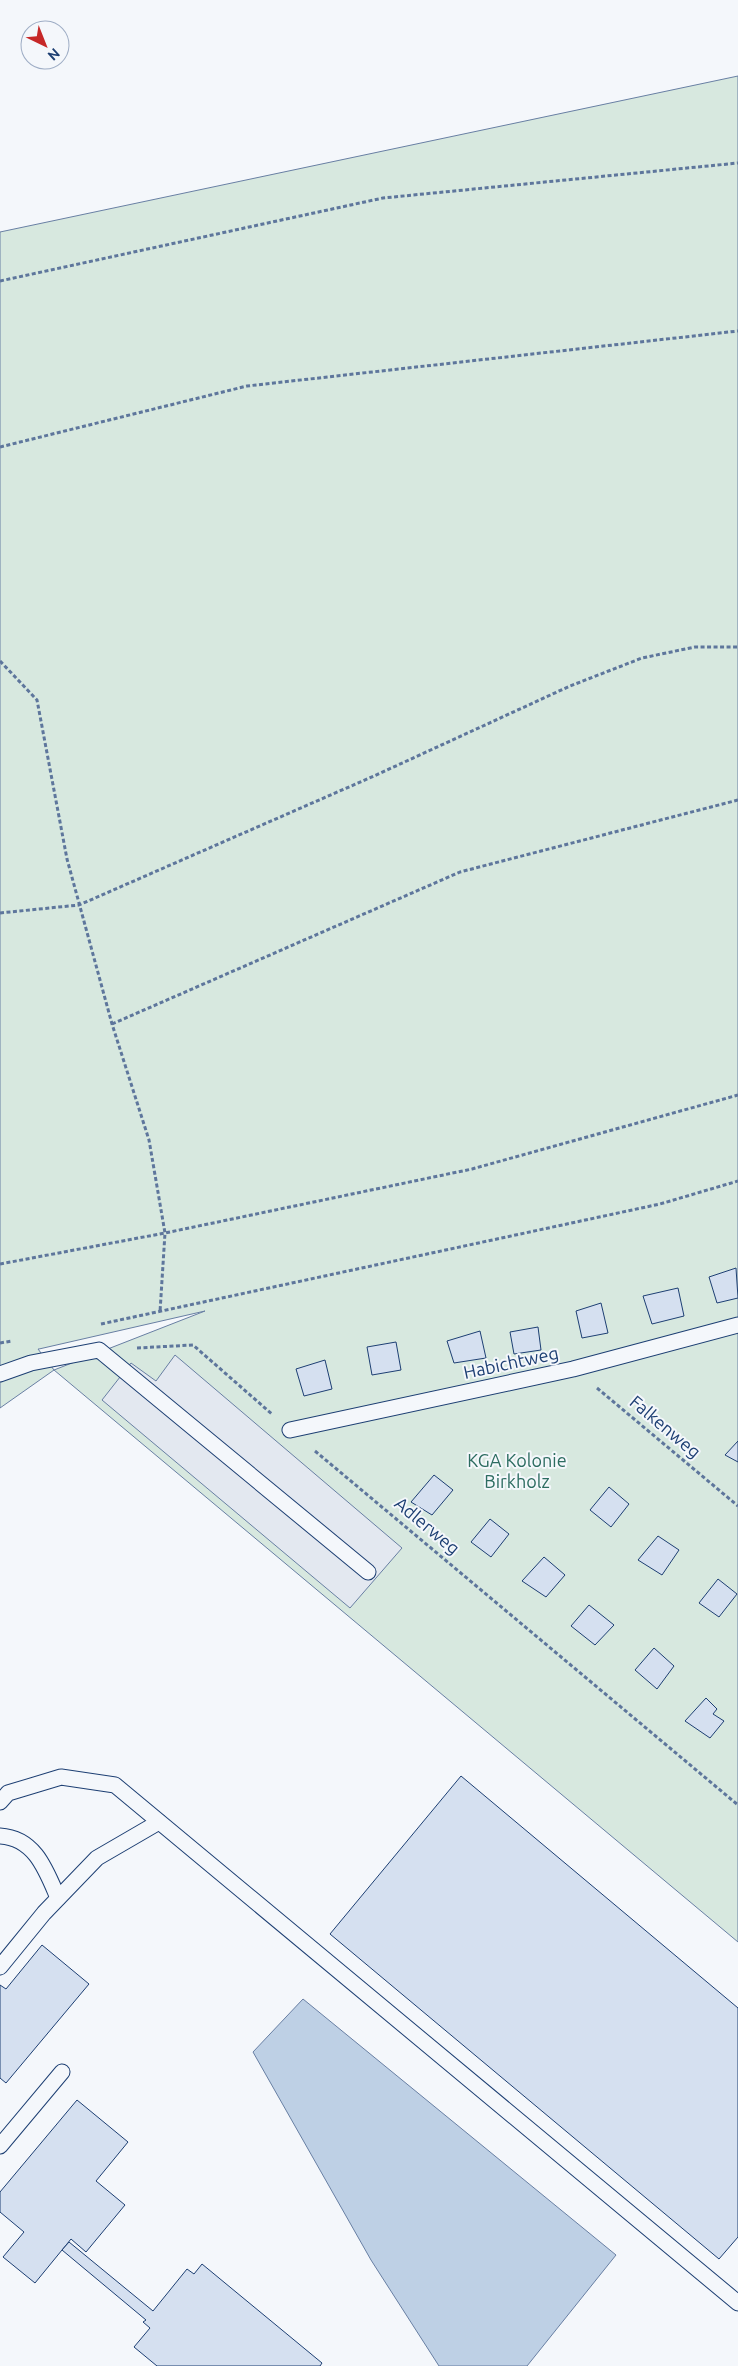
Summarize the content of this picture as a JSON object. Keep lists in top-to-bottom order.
{
  "streets": {
    "lane": ["Habichtweg"],
    "path": ["Falkenweg", "Adlerweg"]
  },
  "crossings": [
    ["Habichtweg", "Falkenweg"],
    ["Habichtweg", "Adlerweg"]
  ],
  "parks": ["KGA Kolonie Birkholz"],
  "north": "bottom right"
}
